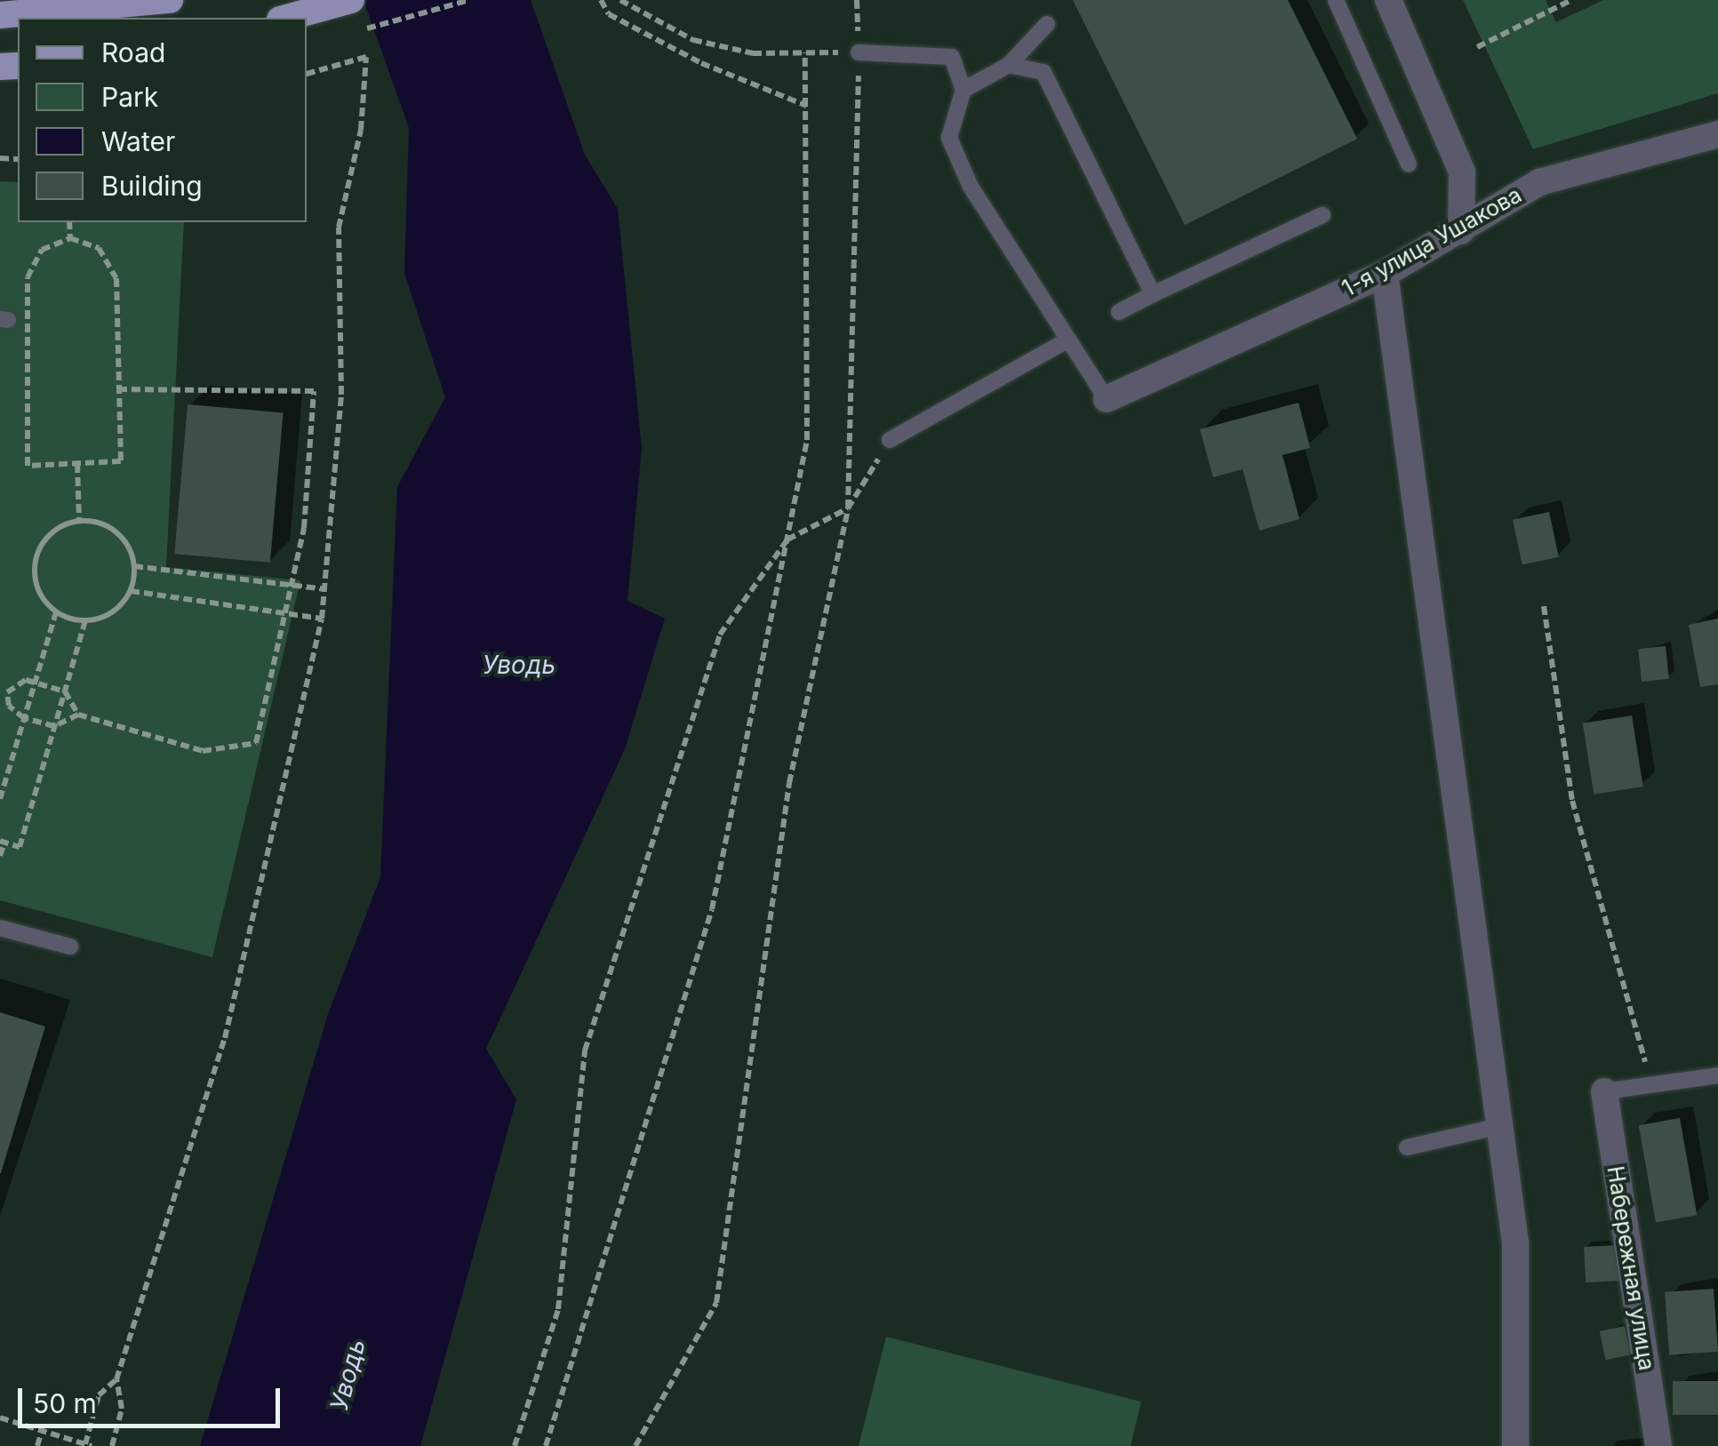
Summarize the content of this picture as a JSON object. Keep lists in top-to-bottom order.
{
  "streets": {
    "street": ["1-я улица Ушакова", "Набережная улица"]
  },
  "water": ["Уводь"],
  "legend": [
    "Road",
    "Park",
    "Water",
    "Building"
  ],
  "scale_bar": "50 m"
}
